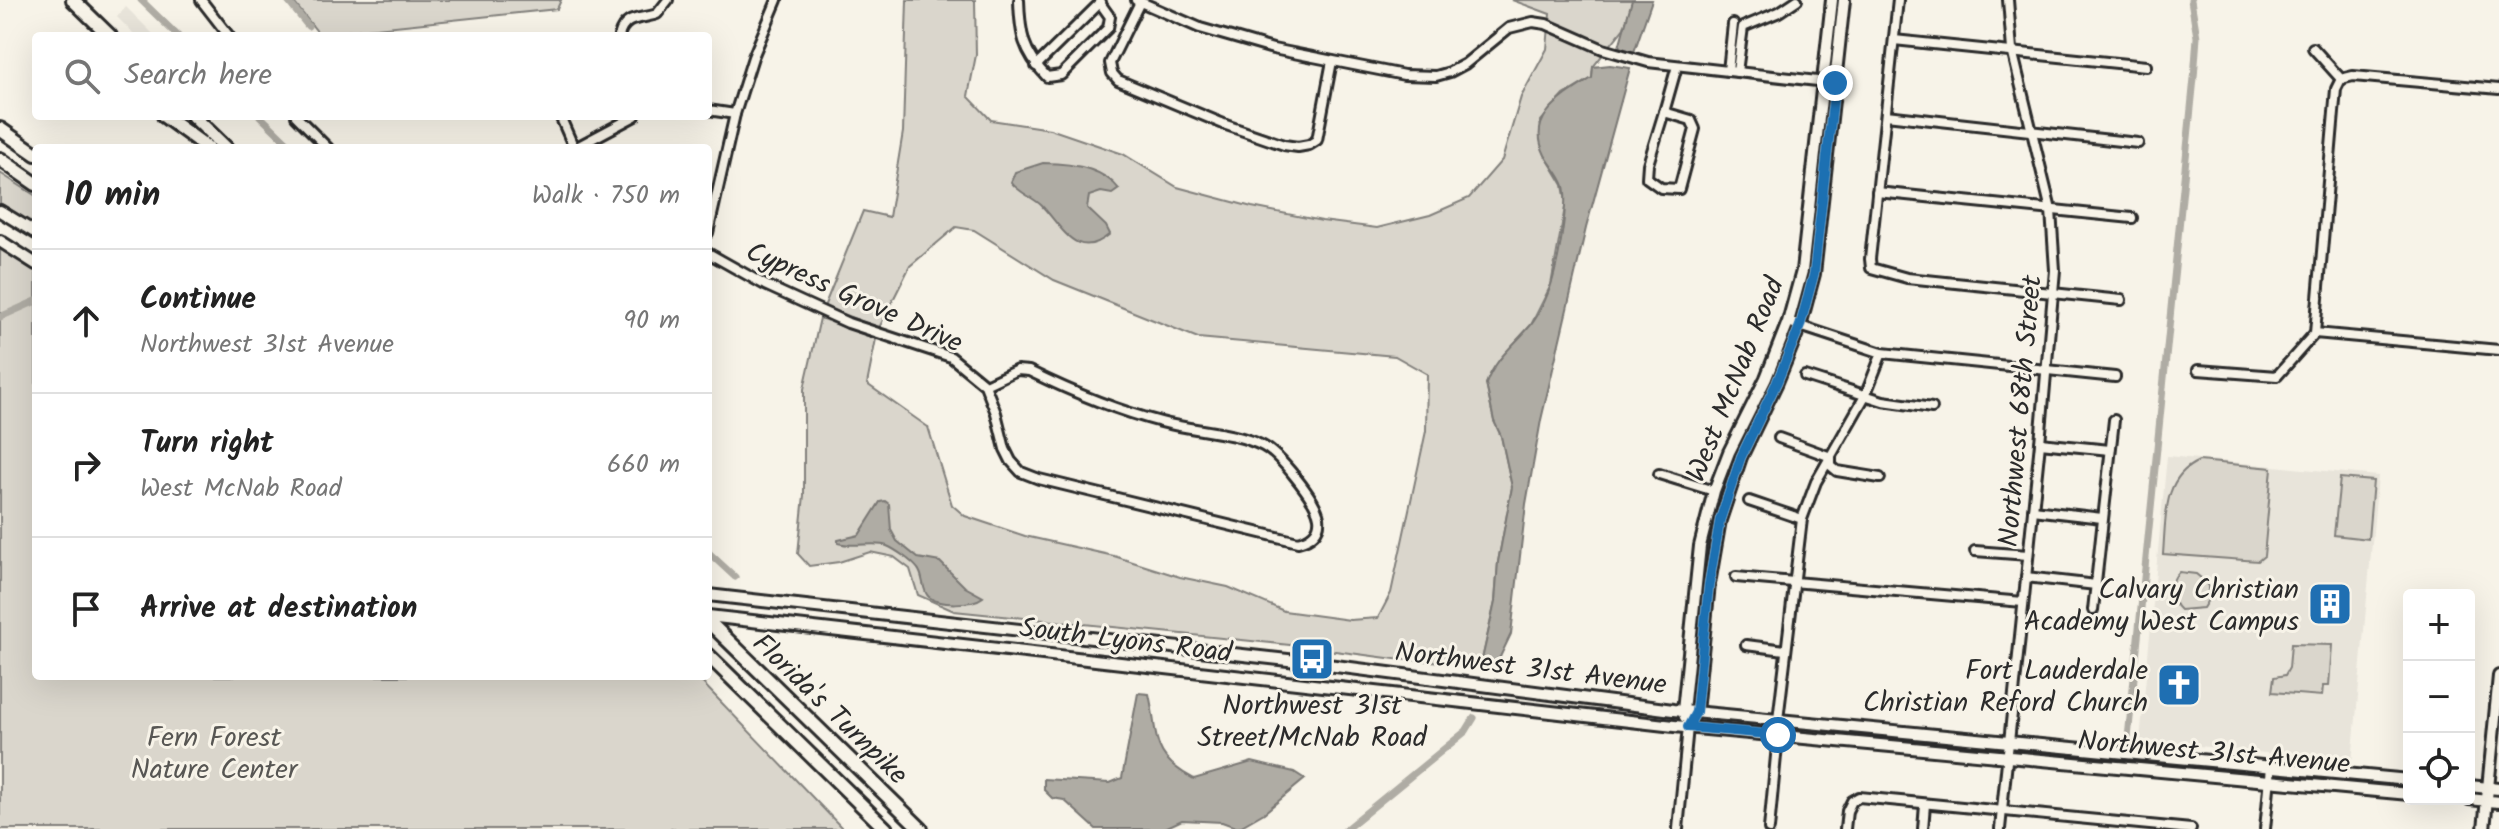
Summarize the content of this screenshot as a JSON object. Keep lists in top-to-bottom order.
{
  "streets": {
    "highway": ["Florida's Turnpike"],
    "main road": ["West McNab Road", "South Lyons Road", "Northwest 31st Avenue"],
    "street": ["Cypress Grove Drive", "Northwest 68th Street"]
  },
  "crossings": [
    ["West McNab Road", "Northwest 31st Avenue"],
    ["Northwest 68th Street", "Northwest 31st Avenue"],
    ["South Lyons Road", "Northwest 31st Avenue"]
  ],
  "parks": ["Fern Forest Nature Center"],
  "places": {
    "building": ["Calvary Christian Academy West Campus"],
    "bus stop": ["Northwest 31st Street/McNab Road"],
    "church": ["Fort Lauderdale Christian Reford Church"]
  },
  "page": {
    "search": "Search here",
    "heading": ["10 min", "Walk · 750 m"],
    "list": [
      ["Continue", "Northwest 31st Avenue", "90 m"],
      ["Turn right", "West McNab Road", "660 m"],
      "Arrive at destination"
    ],
    "map_buttons": ["+", "−"]
  }
}
